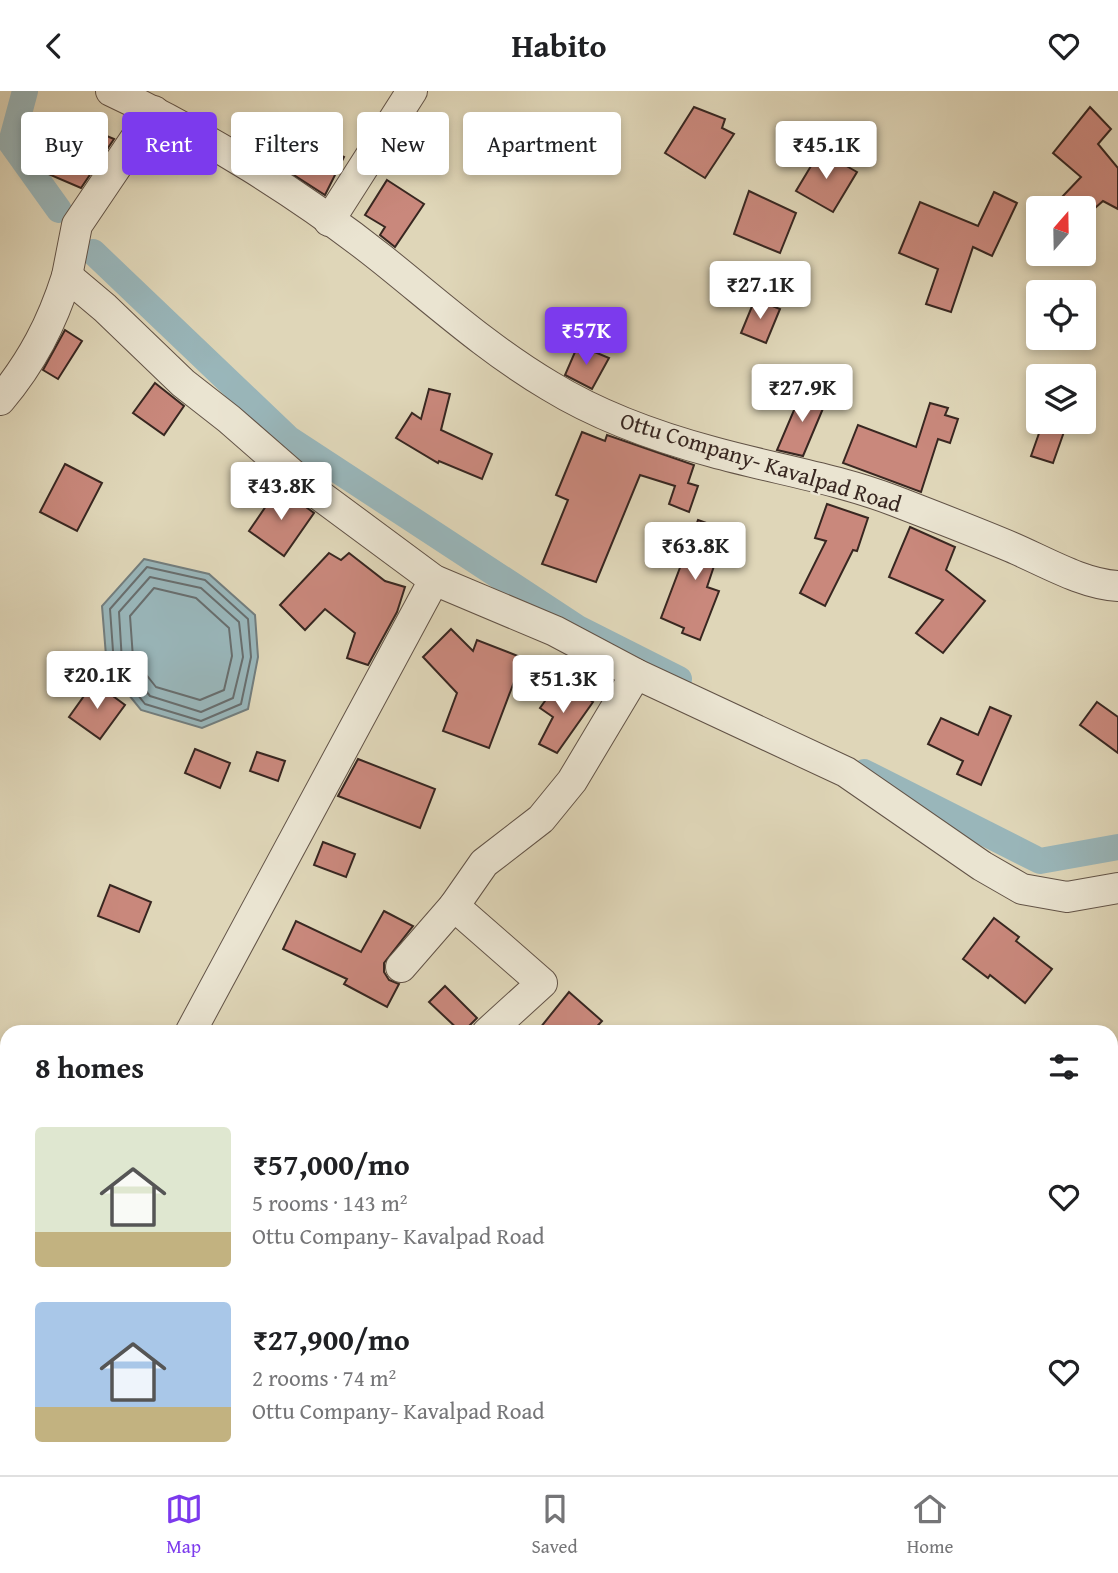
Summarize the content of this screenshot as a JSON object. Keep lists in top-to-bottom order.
{
  "streets": {
    "street": ["Ottu Company- Kavalpad Road"]
  },
  "north": "top",
  "page": {
    "header": "Habito",
    "chip": [
      "Buy",
      "Rent",
      "Filters",
      "New",
      "Apartment"
    ],
    "price": [
      "₹45.1K",
      "₹27.1K",
      "₹57K",
      "₹27.9K",
      "₹43.8K",
      "₹63.8K",
      "₹20.1K",
      "₹51.3K"
    ],
    "heading": "8 homes",
    "list": [
      {
        "name": "₹57,000/mo",
        "note": "5 rooms · 143 m² · Ottu Company- Kavalpad Road"
      },
      {
        "name": "₹27,900/mo",
        "note": "2 rooms · 74 m² · Ottu Company- Kavalpad Road"
      }
    ],
    "tabs": ["Map", "Saved", "Home"]
  }
}
